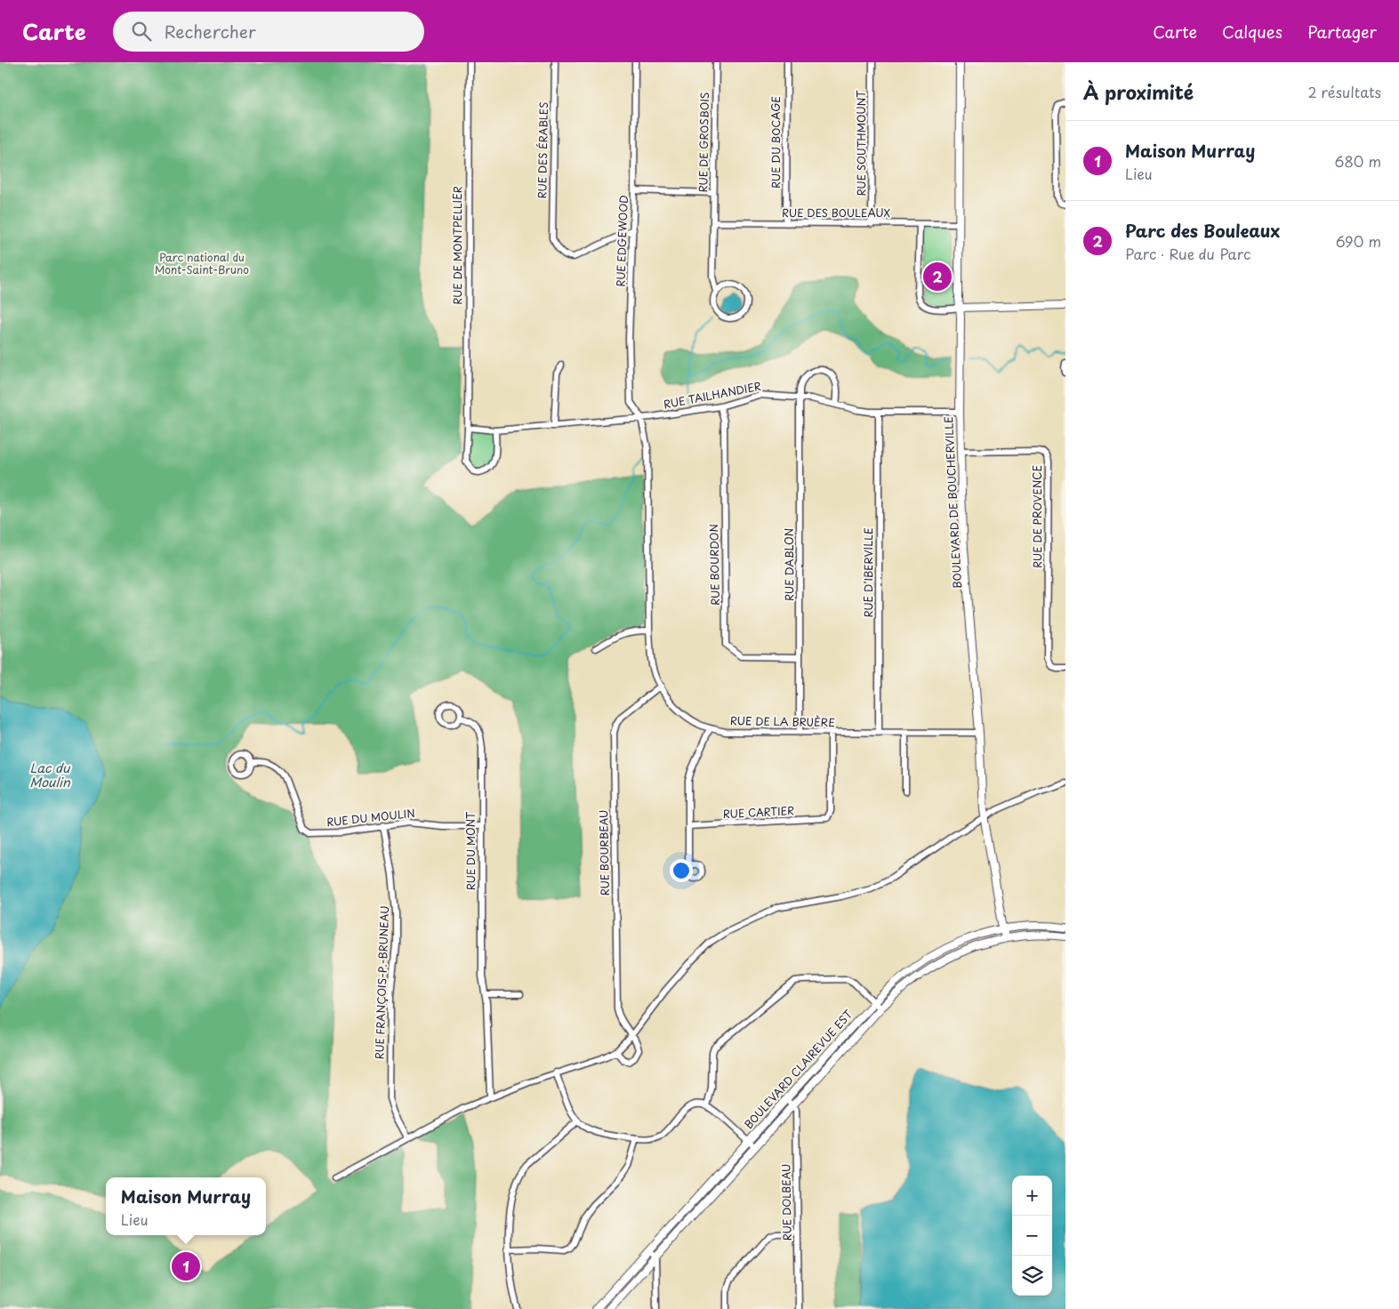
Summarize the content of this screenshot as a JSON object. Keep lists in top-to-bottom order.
{
  "streets": {
    "street": [
      "RUE DE GROSBOIS",
      "RUE DU BOCAGE",
      "RUE SOUTHMOUNT",
      "RUE DES ÉRABLES",
      "RUE DES BOULEAUX",
      "RUE EDGEWOOD",
      "RUE DE MONTPELLIER",
      "RUE TAILHANDIER",
      "BOULEVARD DE BOUCHERVILLE",
      "RUE DE PROVENCE",
      "RUE BOURDON",
      "RUE DABLON",
      "RUE D'IBERVILLE",
      "RUE DE LA BRUÈRE",
      "RUE CARTIER",
      "RUE DU MOULIN",
      "RUE DU MONT",
      "RUE BOURBEAU",
      "RUE FRANÇOIS-P.-BRUNEAU",
      "BOULEVARD CLAIREVUE EST",
      "RUE DOLBEAU"
    ]
  },
  "crossings": [
    ["RUE DE GROSBOIS", "RUE DES BOULEAUX"],
    ["RUE DU BOCAGE", "RUE DES BOULEAUX"],
    ["RUE SOUTHMOUNT", "RUE DES BOULEAUX"],
    ["RUE DES ÉRABLES", "RUE EDGEWOOD"],
    ["RUE DES BOULEAUX", "BOULEVARD DE BOUCHERVILLE"],
    ["RUE EDGEWOOD", "RUE TAILHANDIER"],
    ["RUE EDGEWOOD", "RUE DE LA BRUÈRE"],
    ["RUE DE MONTPELLIER", "RUE TAILHANDIER"],
    ["RUE TAILHANDIER", "BOULEVARD DE BOUCHERVILLE"],
    ["RUE TAILHANDIER", "RUE BOURDON"],
    ["RUE TAILHANDIER", "RUE DABLON"],
    ["RUE TAILHANDIER", "RUE D'IBERVILLE"],
    ["RUE TAILHANDIER", "RUE DE LA BRUÈRE"],
    ["BOULEVARD DE BOUCHERVILLE", "RUE DE PROVENCE"],
    ["BOULEVARD DE BOUCHERVILLE", "RUE DE LA BRUÈRE"],
    ["BOULEVARD DE BOUCHERVILLE", "BOULEVARD CLAIREVUE EST"],
    ["RUE BOURDON", "RUE DABLON"],
    ["RUE DABLON", "RUE DE LA BRUÈRE"],
    ["RUE D'IBERVILLE", "RUE DE LA BRUÈRE"],
    ["RUE DE LA BRUÈRE", "RUE CARTIER"],
    ["RUE DE LA BRUÈRE", "RUE BOURBEAU"],
    ["RUE DU MOULIN", "RUE DU MONT"],
    ["RUE DU MOULIN", "RUE FRANÇOIS-P.-BRUNEAU"],
    ["BOULEVARD CLAIREVUE EST", "RUE DOLBEAU"]
  ],
  "water": ["Lac du Moulin"],
  "parks": ["Parc national du Mont-Saint-Bruno"],
  "page": {
    "header": "Carte",
    "search": "Rechercher",
    "nav": ["Carte", "Calques", "Partager"],
    "heading": ["À proximité", "2 résultats"],
    "list": [
      {
        "mark": "1",
        "name": "Maison Murray",
        "note": "Lieu",
        "value": "680 m"
      },
      {
        "mark": "2",
        "name": "Parc des Bouleaux",
        "note": "Parc · Rue du Parc",
        "value": "690 m"
      }
    ],
    "pins": ["2", "1"],
    "map_buttons": ["+", "−"],
    "popup": ["Maison Murray", "Lieu"]
  }
}
